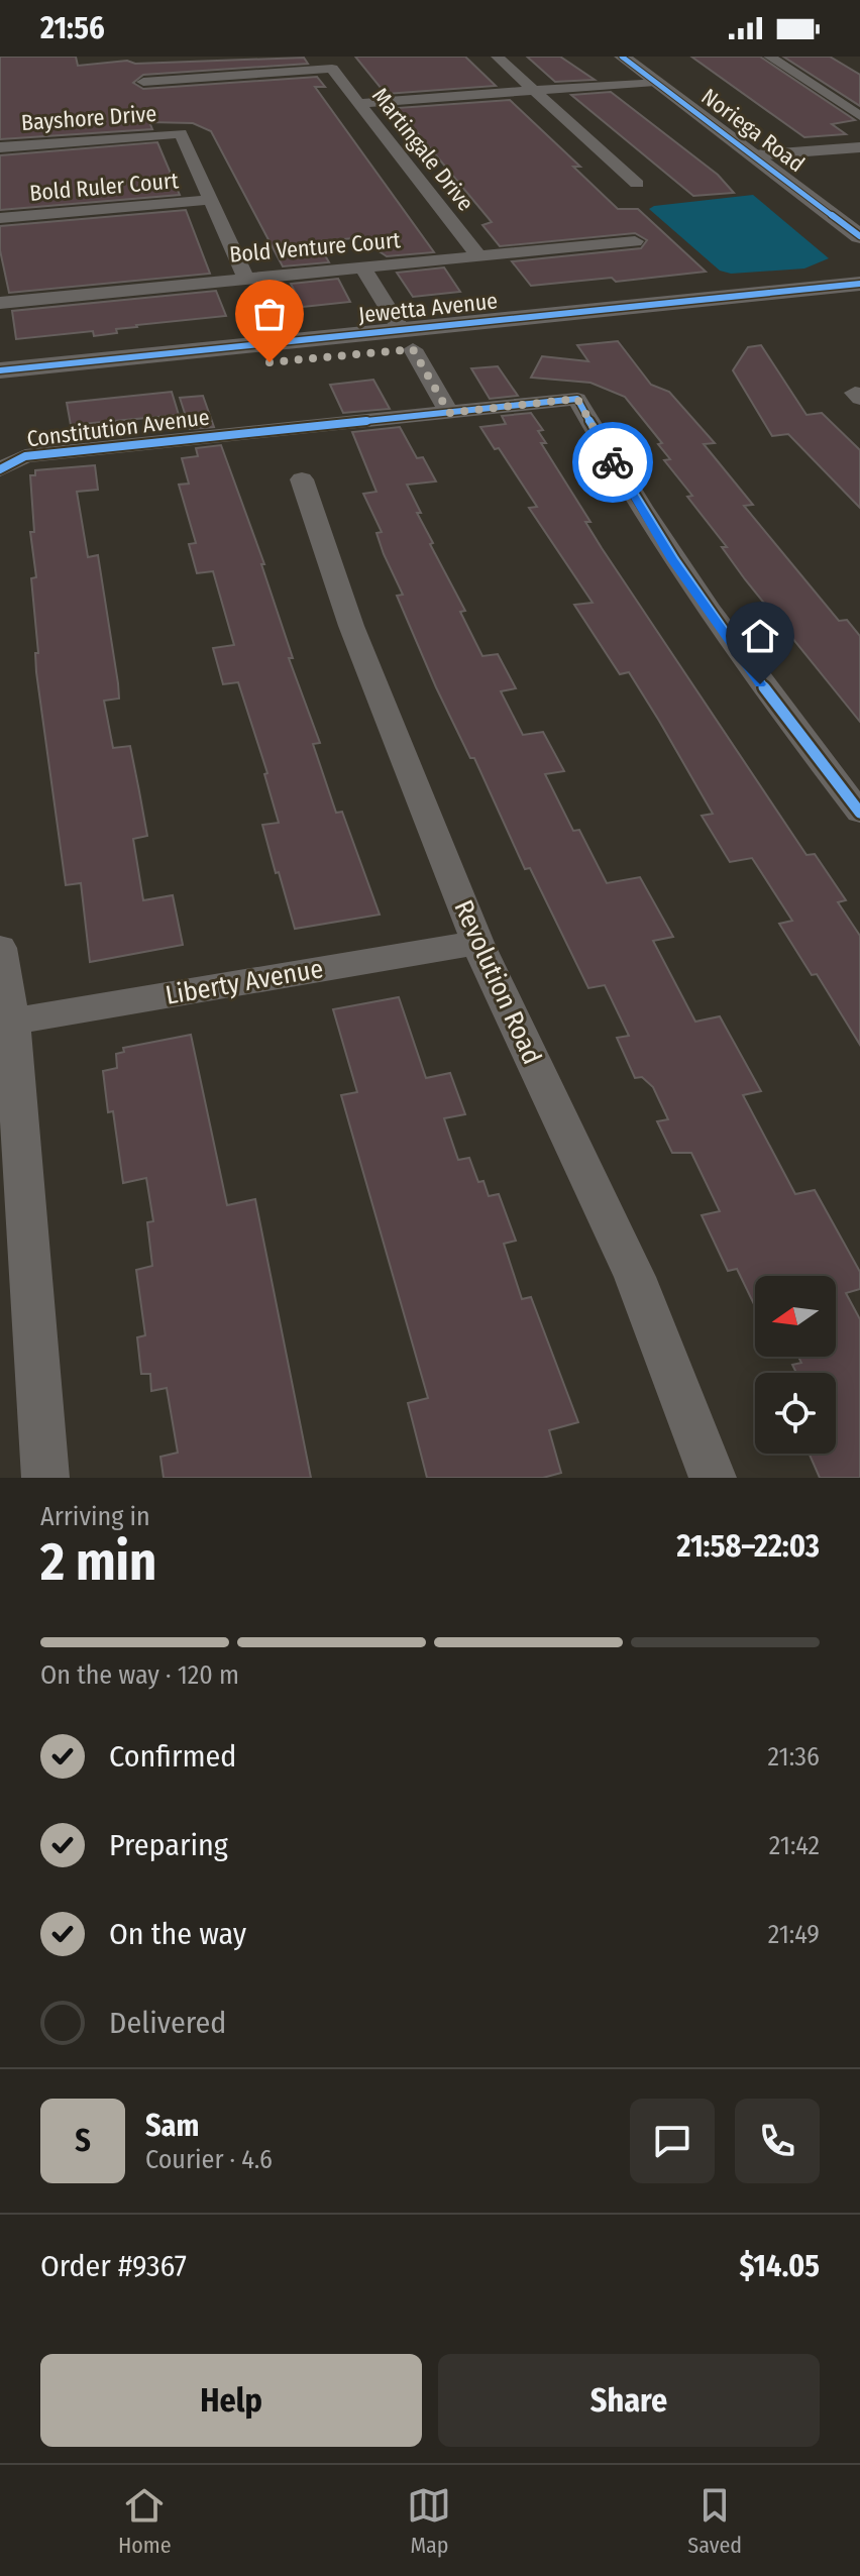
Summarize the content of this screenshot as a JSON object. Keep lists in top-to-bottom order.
{
  "streets": {
    "street": [
      "Bayshore Drive",
      "Noriega Road",
      "Martingale Drive",
      "Bold Ruler Court",
      "Bold Venture Court",
      "Jewetta Avenue",
      "Constitution Avenue",
      "Liberty Avenue",
      "Revolution Road"
    ]
  },
  "crossings": [
    ["Bayshore Drive", "Bold Ruler Court"],
    ["Martingale Drive", "Bold Venture Court"],
    ["Liberty Avenue", "Revolution Road"]
  ],
  "north": "left",
  "page": {
    "status": "21:56",
    "heading": ["2 min", "Arriving in", "21:58–22:03"],
    "panel": [
      "Sam",
      "Courier · 4.6",
      "Order #9367",
      "$14.05"
    ],
    "bar": "On the way · 120 m",
    "list": [
      ["Confirmed", "21:36"],
      ["Preparing", "21:42"],
      ["On the way", "21:49"],
      "Delivered"
    ],
    "round": "S",
    "buttons": ["Help", "Share"],
    "tabs": ["Home", "Map", "Saved"]
  }
}
